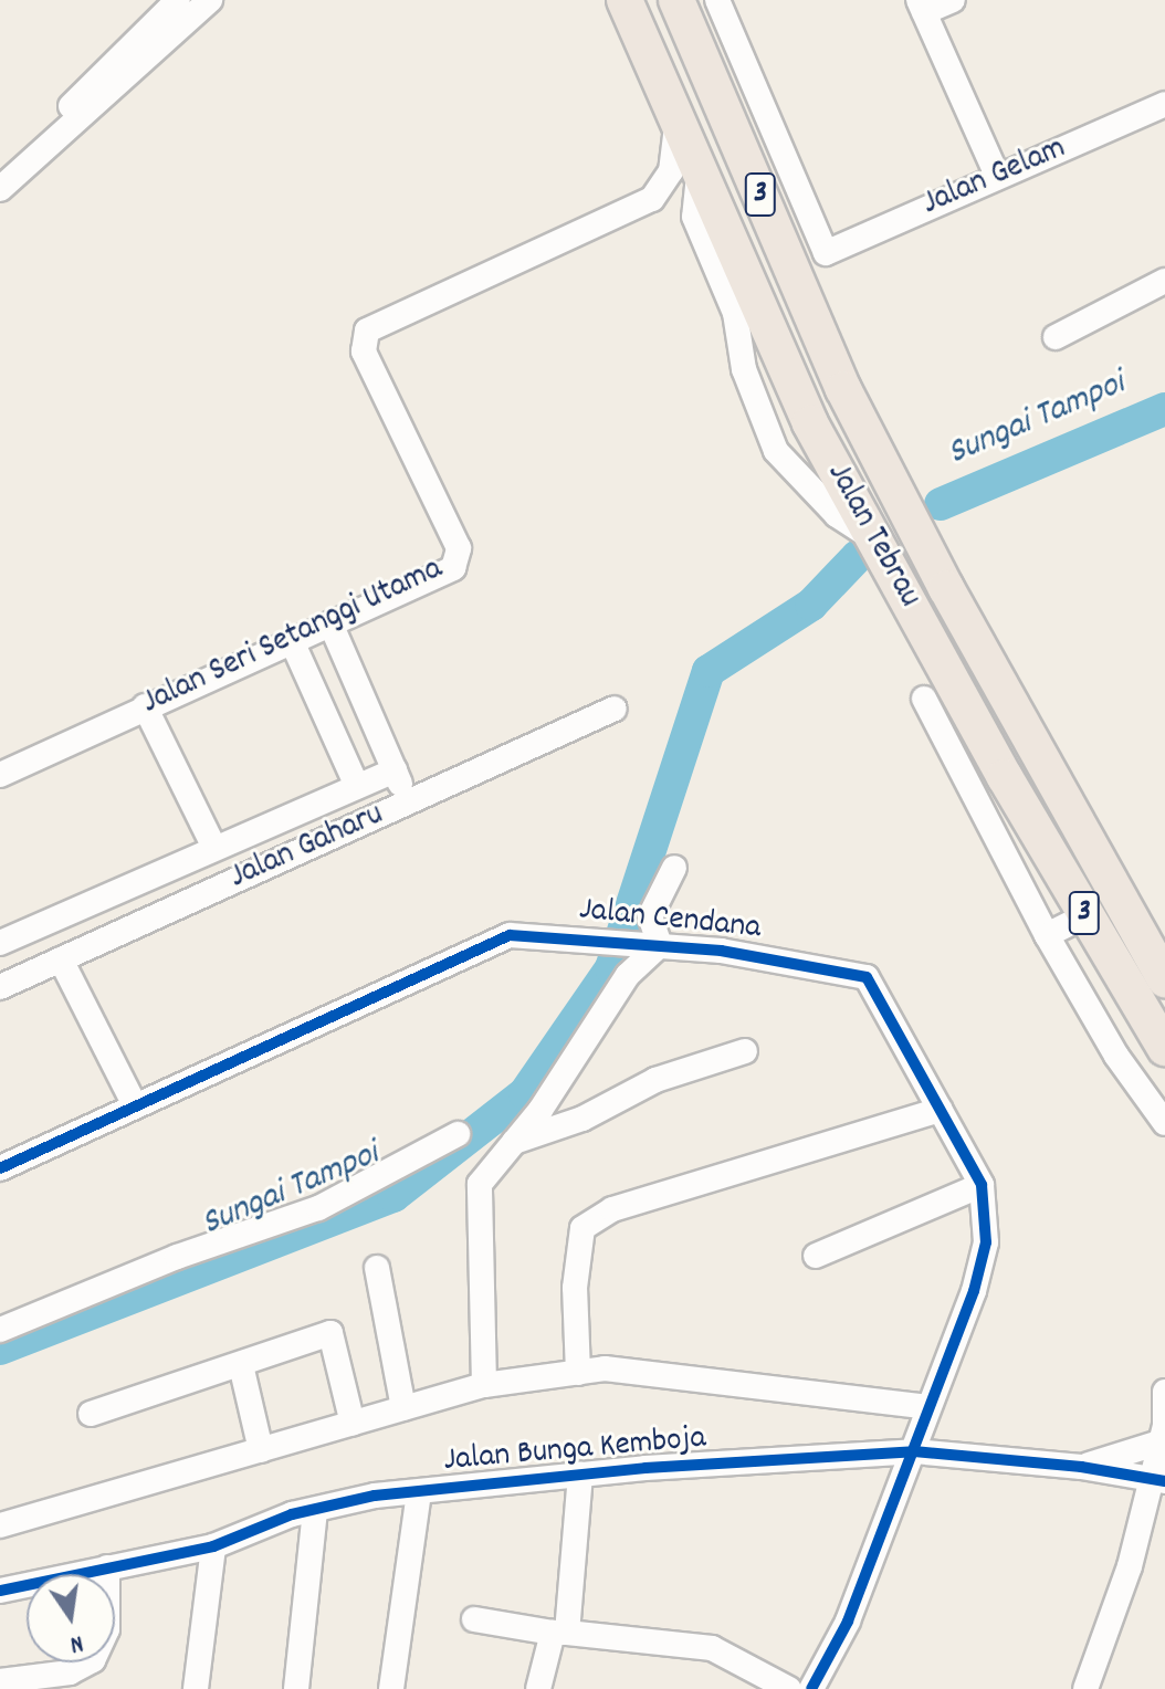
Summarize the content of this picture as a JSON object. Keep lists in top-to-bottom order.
{
  "streets": {
    "highway": ["3", "Jalan Tebrau"],
    "street": [
      "Jalan Gelam",
      "Jalan Seri Setanggi Utama",
      "Jalan Gaharu",
      "Jalan Cendana",
      "Jalan Bunga Kemboja"
    ]
  },
  "crossings": [
    ["Jalan Cendana", "Jalan Bunga Kemboja"]
  ],
  "water": ["Sungai Tampoi"],
  "north": "bottom"
}
